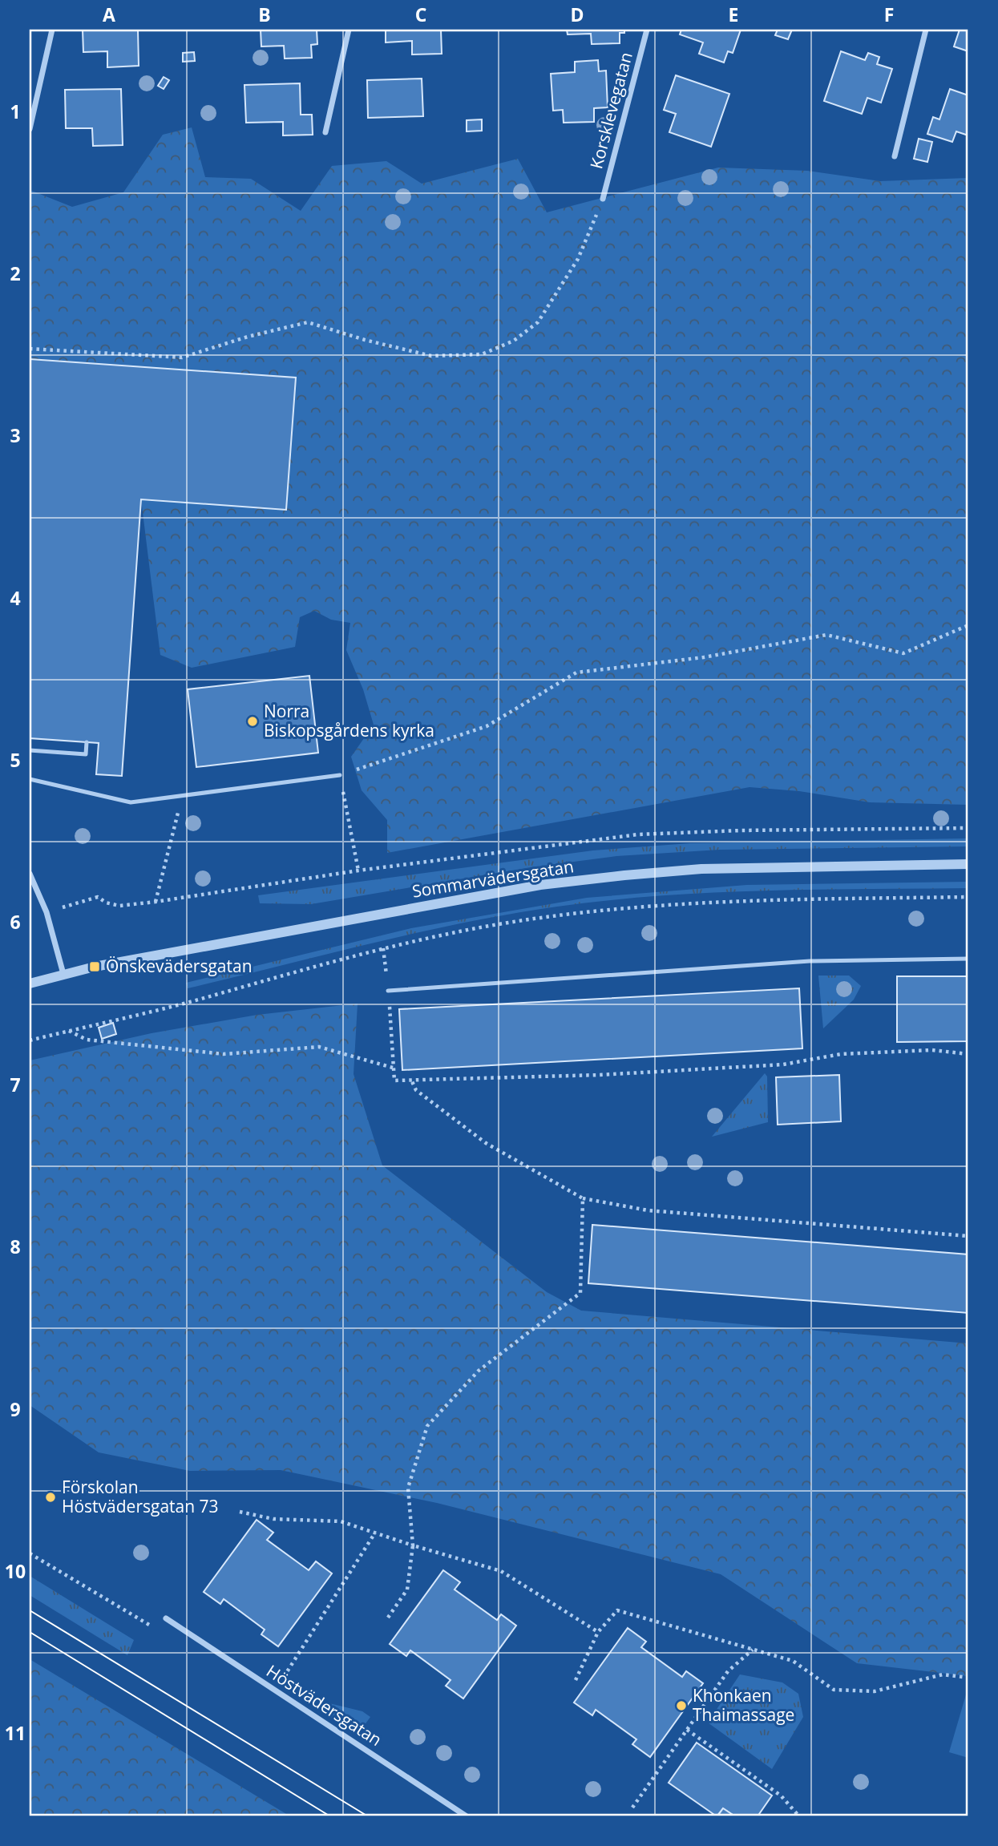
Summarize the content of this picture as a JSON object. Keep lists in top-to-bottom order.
{
  "streets": {
    "street": ["Korsklevegatan", "Sommarvädersgatan", "Höstvädersgatan"]
  },
  "places": {
    "other": ["Norra Biskopsgårdens kyrka", "Förskolan Höstvädersgatan 73", "Khonkaen Thaimassage"],
    "transit": ["Önskevädersgatan"]
  },
  "grid": {
    "columns": [
      "A",
      "B",
      "C",
      "D",
      "E",
      "F"
    ],
    "rows": [
      "1",
      "2",
      "3",
      "4",
      "5",
      "6",
      "7",
      "8",
      "9",
      "10",
      "11"
    ]
  }
}
